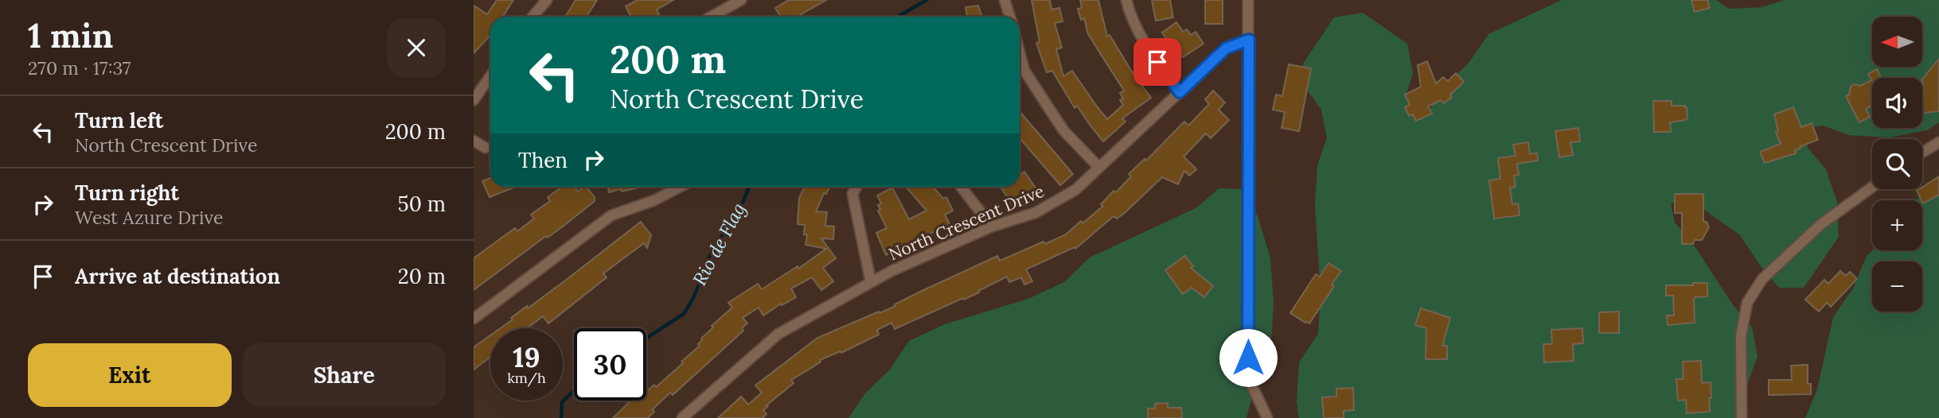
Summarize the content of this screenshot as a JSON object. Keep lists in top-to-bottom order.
{
  "streets": {
    "street": ["North Crescent Drive"]
  },
  "water": ["Rio de Flag"],
  "north": "left",
  "page": {
    "heading": ["1 min", "270 m · 17:37"],
    "map_buttons": ["+", "−"],
    "turn": ["200 m", "North Crescent Drive"],
    "list": [
      {
        "name": "Turn left",
        "note": "North Crescent Drive",
        "value": "200 m"
      },
      {
        "name": "Turn right",
        "note": "West Azure Drive",
        "value": "50 m"
      },
      {
        "name": "Arrive at destination",
        "value": "20 m"
      }
    ],
    "then": "Then",
    "speed": "19 km/h",
    "limit": "30",
    "buttons": ["Exit", "Share"]
  }
}
